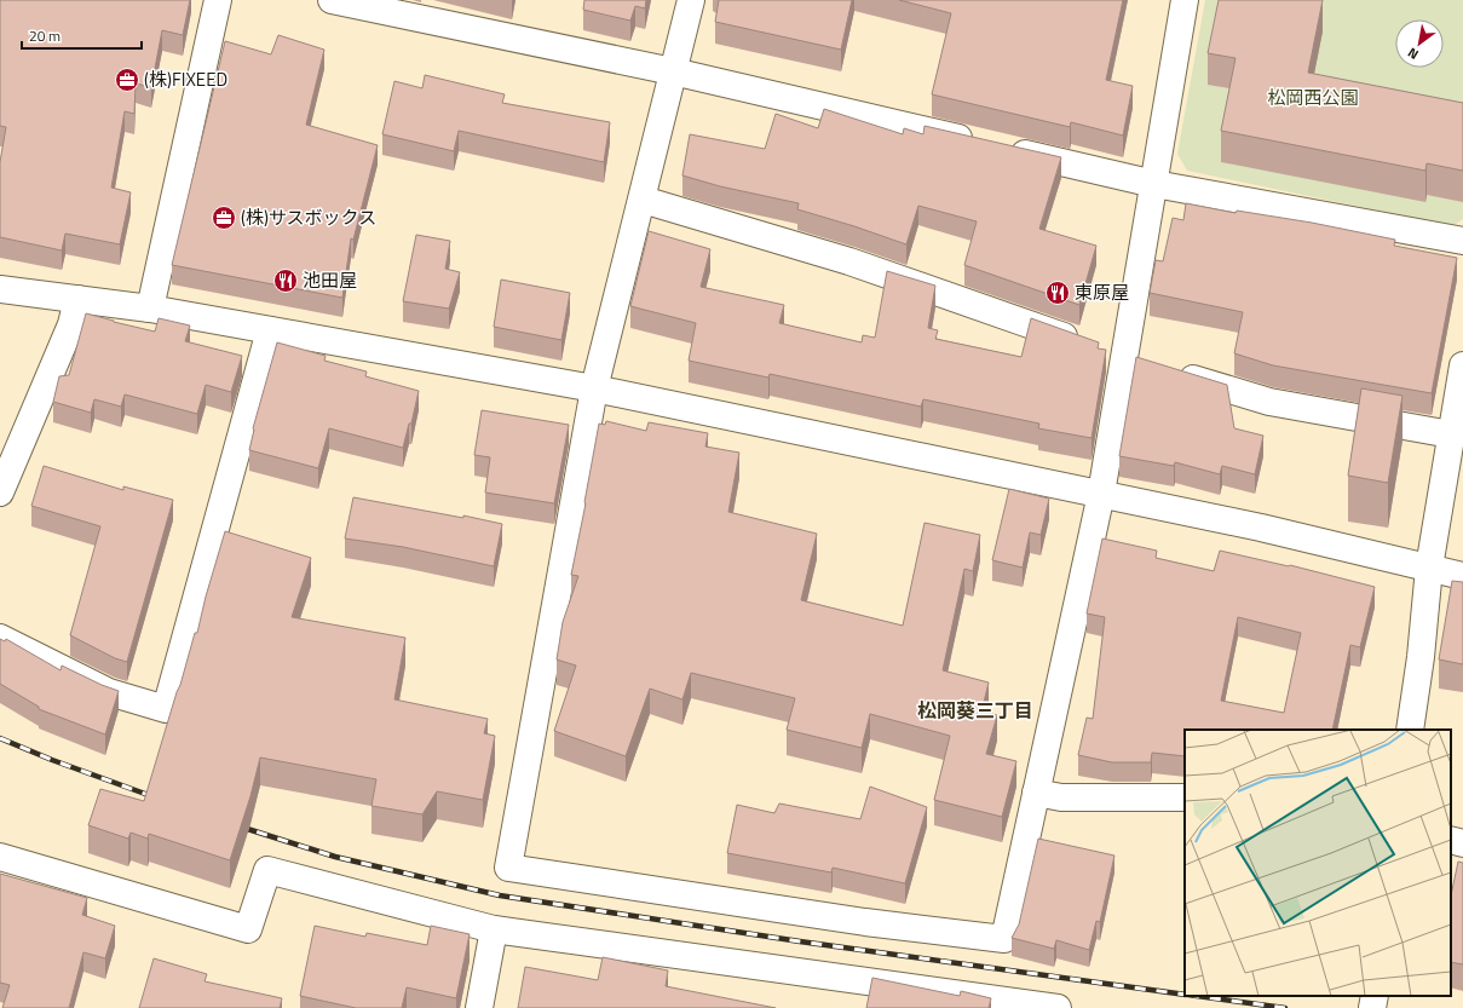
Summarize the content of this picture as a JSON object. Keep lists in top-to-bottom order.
{
  "districts": ["松岡葵三丁目"],
  "parks": ["松岡西公園"],
  "places": {
    "office": ["(株)FIXEED", "(株)サスボックス"],
    "restaurant": ["池田屋", "東原屋"]
  },
  "scale_bar": "20 m",
  "north": "bottom left"
}
